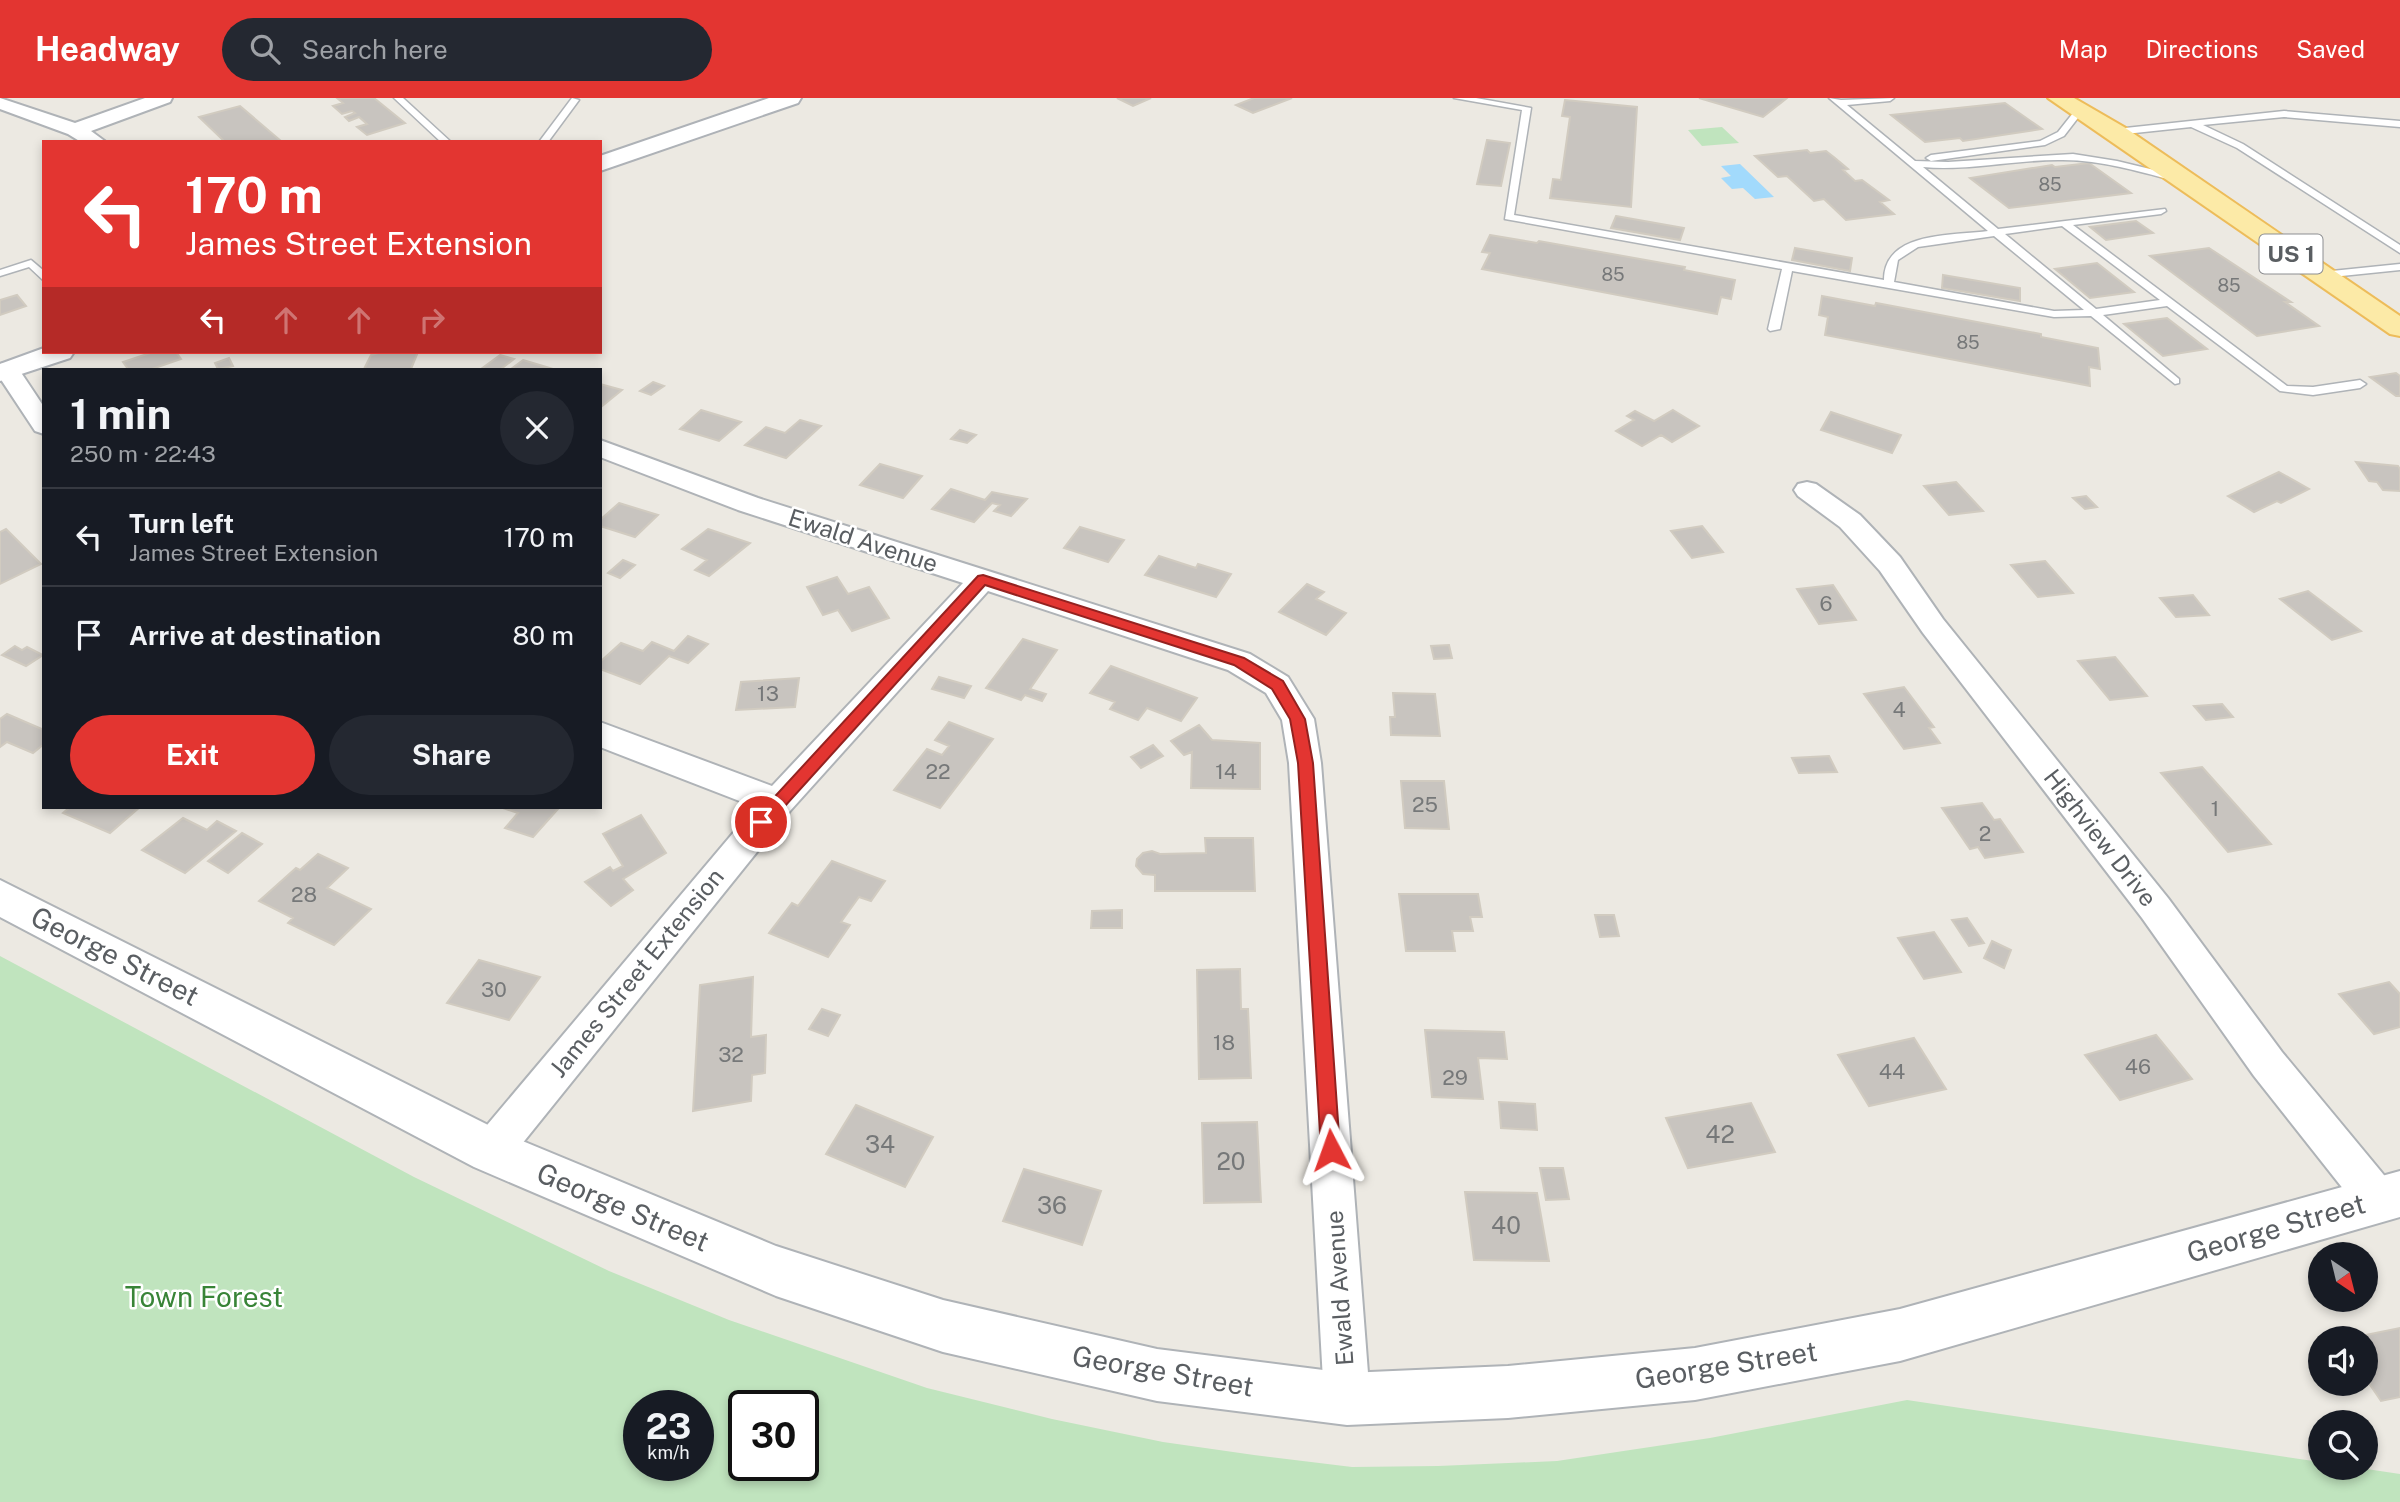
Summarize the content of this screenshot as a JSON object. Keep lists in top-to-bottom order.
{
  "streets": {
    "main road": ["US 1"],
    "street": [
      "Ewald Avenue",
      "Highview Drive",
      "George Street",
      "James Street Extension"
    ]
  },
  "crossings": [
    ["Ewald Avenue", "George Street"],
    ["Ewald Avenue", "James Street Extension"],
    ["Highview Drive", "George Street"],
    ["George Street", "James Street Extension"]
  ],
  "parks": ["Town Forest"],
  "house_numbers": [
    "85",
    "85",
    "85",
    "85",
    "6",
    "13",
    "4",
    "22",
    "14",
    "25",
    "1",
    "2",
    "28",
    "30",
    "18",
    "32",
    "46",
    "44",
    "29",
    "42",
    "34",
    "20",
    "36",
    "40"
  ],
  "north": "bottom right",
  "page": {
    "header": "Headway",
    "search": "Search here",
    "nav": ["Map", "Directions", "Saved"],
    "turn": ["170 m", "James Street Extension"],
    "heading": ["1 min", "250 m · 22:43"],
    "list": [
      {
        "name": "Turn left",
        "note": "James Street Extension",
        "value": "170 m"
      },
      {
        "name": "Arrive at destination",
        "value": "80 m"
      }
    ],
    "buttons": ["Exit", "Share"],
    "speed": "23 km/h",
    "limit": "30"
  }
}
